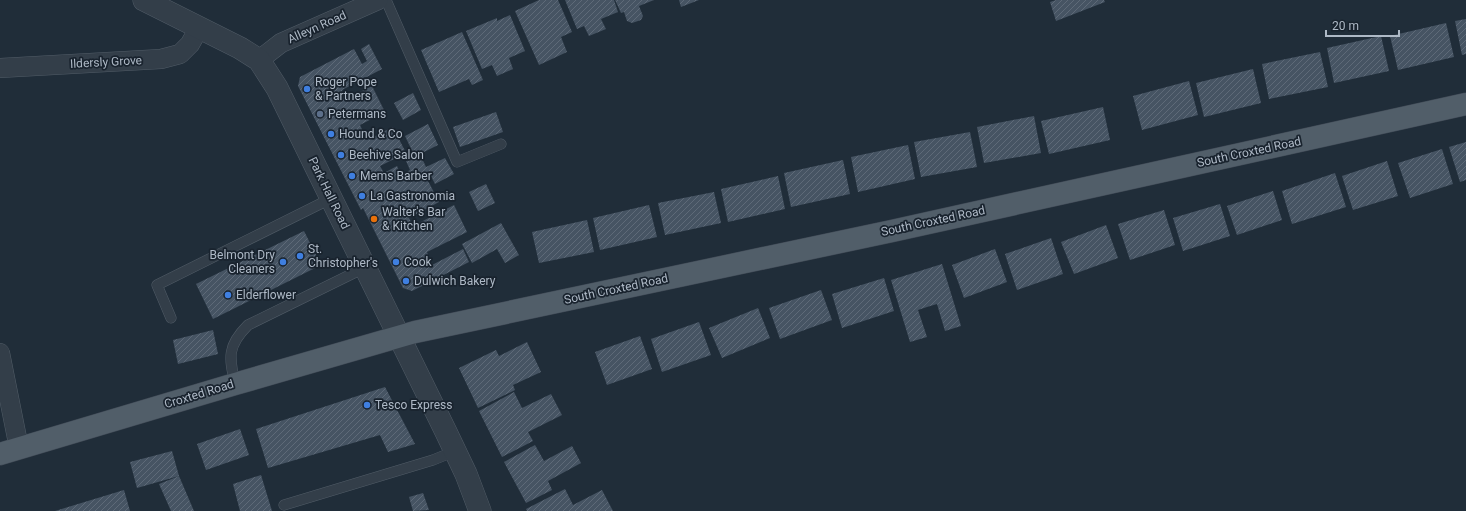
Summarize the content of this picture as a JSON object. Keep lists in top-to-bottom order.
{
  "streets": {
    "main road": ["South Croxted Road", "Croxted Road"],
    "street": ["Alleyn Road", "Ildersly Grove", "Park Hall Road"]
  },
  "crossings": [
    ["Alleyn Road", "Park Hall Road"],
    ["Ildersly Grove", "Park Hall Road"],
    ["South Croxted Road", "Park Hall Road"],
    ["South Croxted Road", "Croxted Road"],
    ["Park Hall Road", "Croxted Road"]
  ],
  "places": [
    "Roger Pope & Partners",
    "Petermans",
    "Hound & Co",
    "Beehive Salon",
    "Mems Barber",
    "La Gastronomia",
    "Walter's Bar & Kitchen",
    "St. Christopher's",
    "Belmont Dry Cleaners",
    "Cook",
    "Dulwich Bakery",
    "Elderflower",
    "Tesco Express"
  ],
  "scale_bar": "20 m"
}
